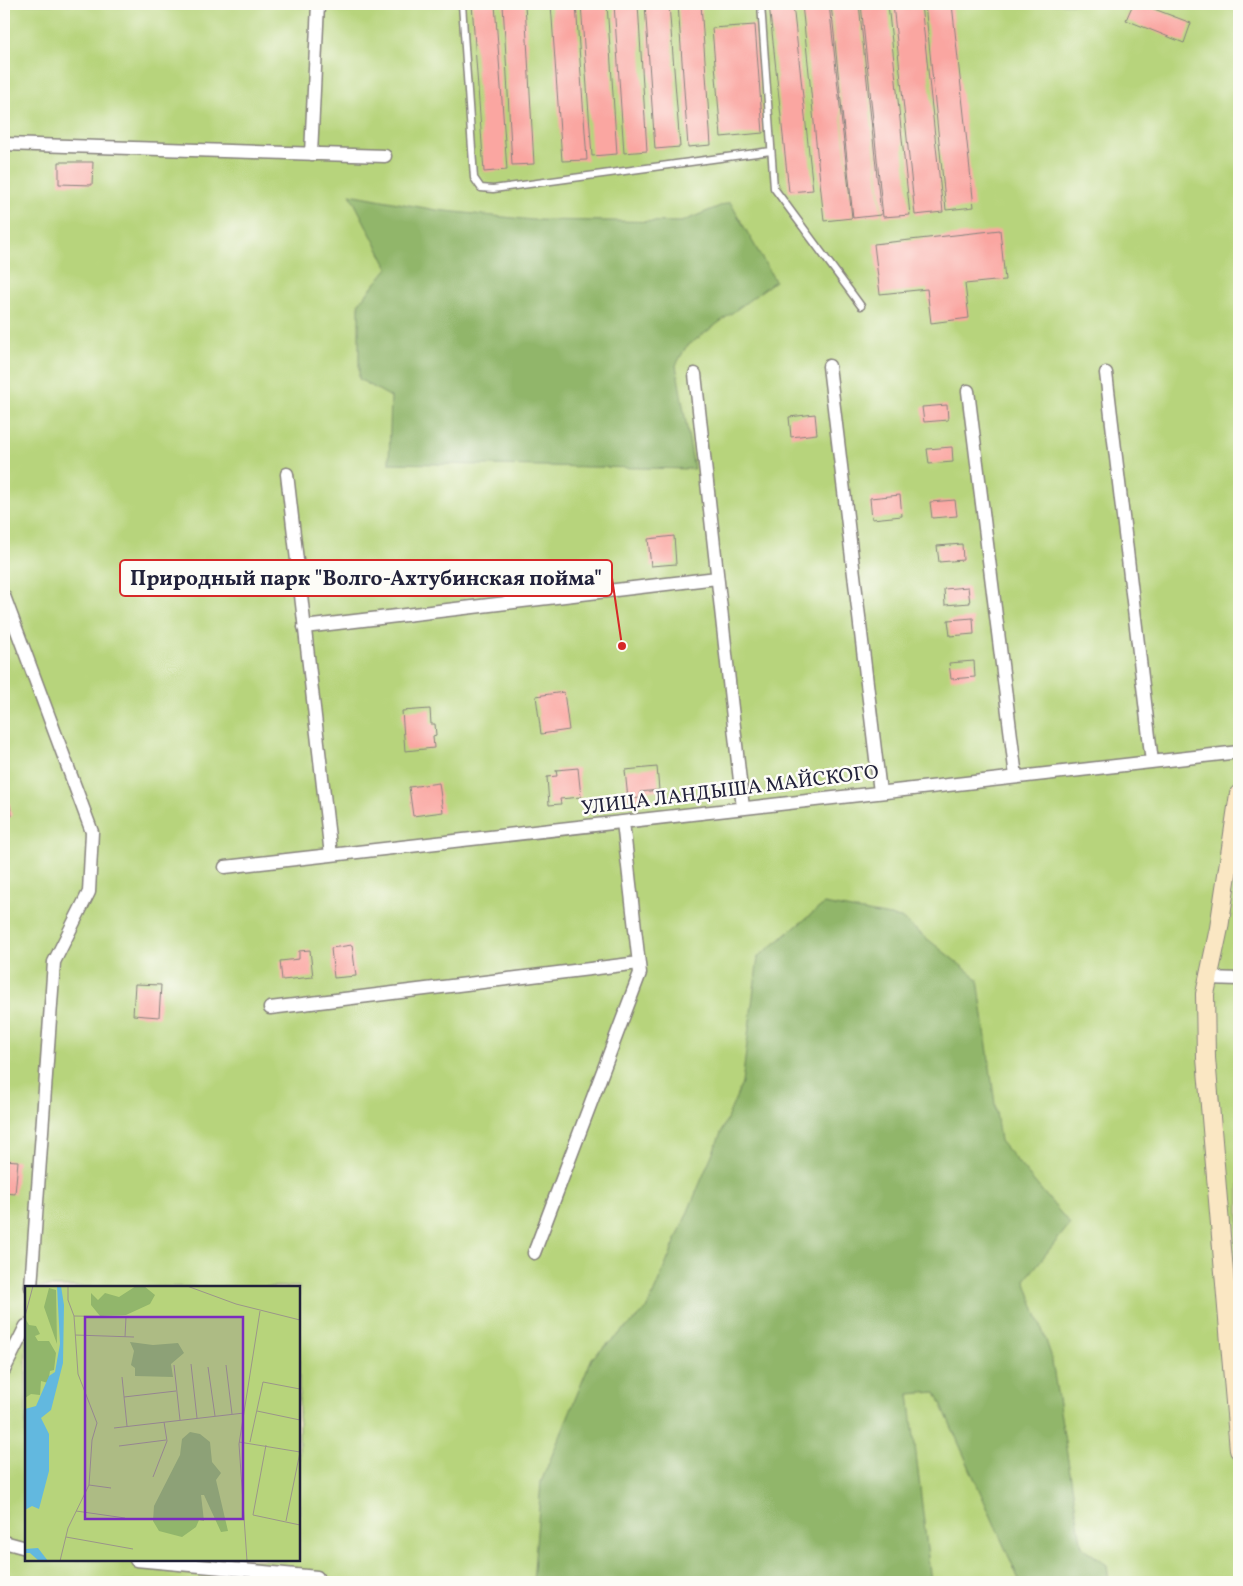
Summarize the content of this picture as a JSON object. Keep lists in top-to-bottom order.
{
  "streets": {
    "street": ["УЛИЦА ЛАНДЫША МАЙСКОГО"]
  },
  "places": ["Природный парк \"Волго-Ахтубинская пойма\""]
}
